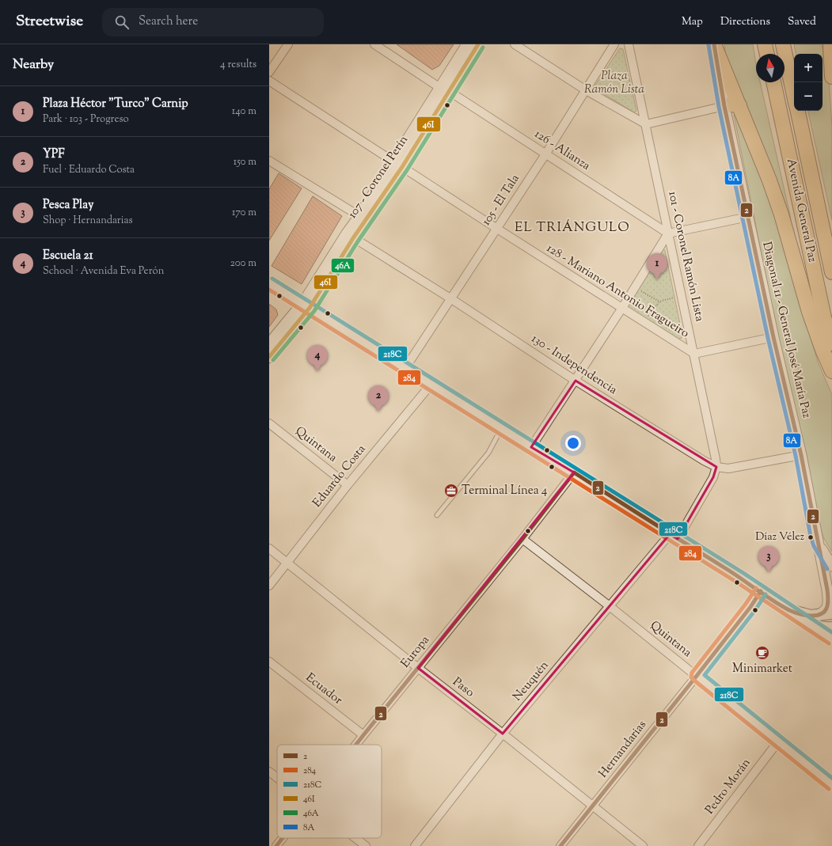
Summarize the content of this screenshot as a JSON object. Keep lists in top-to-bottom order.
{
  "streets": {
    "highway": ["Avenida General Paz"],
    "street": [
      "126 - Alianza",
      "107 - Coronel Perín",
      "105 - El Tala",
      "101 - Coronel Ramón Lista",
      "128 - Mariano Antonio Fragueiro",
      "Diagonal 11 - General José María Paz",
      "130 - Independencia",
      "Quintana",
      "Eduardo Costa",
      "Europa",
      "Neuquén",
      "Paso",
      "Ecuador",
      "Hernandarias",
      "Pedro Morán"
    ]
  },
  "crossings": [
    ["126 - Alianza", "107 - Coronel Perín"],
    ["126 - Alianza", "105 - El Tala"],
    ["126 - Alianza", "101 - Coronel Ramón Lista"],
    ["107 - Coronel Perín", "128 - Mariano Antonio Fragueiro"],
    ["107 - Coronel Perín", "130 - Independencia"],
    ["105 - El Tala", "128 - Mariano Antonio Fragueiro"],
    ["105 - El Tala", "130 - Independencia"],
    ["101 - Coronel Ramón Lista", "128 - Mariano Antonio Fragueiro"],
    ["101 - Coronel Ramón Lista", "130 - Independencia"],
    ["101 - Coronel Ramón Lista", "Neuquén"],
    ["128 - Mariano Antonio Fragueiro", "Diagonal 11 - General José María Paz"],
    ["Diagonal 11 - General José María Paz", "130 - Independencia"],
    ["Quintana", "Eduardo Costa"],
    ["Quintana", "Europa"],
    ["Quintana", "Neuquén"],
    ["Quintana", "Hernandarias"],
    ["Quintana", "Pedro Morán"],
    ["Eduardo Costa", "Paso"],
    ["Europa", "Paso"],
    ["Europa", "Ecuador"],
    ["Neuquén", "Paso"],
    ["Paso", "Hernandarias"]
  ],
  "districts": ["EL TRIÁNGULO"],
  "parks": ["Plaza Ramón Lista"],
  "places": {
    "office": ["Terminal Línea 4"],
    "other": ["Díaz Vélez"],
    "cafe": ["Minimarket"]
  },
  "lines": [
    "transit line 2",
    "transit line 46I",
    "transit line 8A",
    "transit line 46A",
    "transit line 218C",
    "transit line 284"
  ],
  "legend": [
    "2",
    "284",
    "218C",
    "46I",
    "46A",
    "8A"
  ],
  "north": "top",
  "page": {
    "header": "Streetwise",
    "search": "Search here",
    "nav": ["Map", "Directions", "Saved"],
    "heading": ["Nearby", "4 results"],
    "map_buttons": ["+", "−"],
    "list": [
      {
        "mark": "1",
        "name": "Plaza Héctor \"Turco\" Carnip",
        "note": "Park · 103 - Progreso",
        "value": "140 m"
      },
      {
        "mark": "2",
        "name": "YPF",
        "note": "Fuel · Eduardo Costa",
        "value": "150 m"
      },
      {
        "mark": "3",
        "name": "Pesca Play",
        "note": "Shop · Hernandarias",
        "value": "170 m"
      },
      {
        "mark": "4",
        "name": "Escuela 21",
        "note": "School · Avenida Eva Perón",
        "value": "200 m"
      }
    ],
    "pins": [
      "1",
      "4",
      "2",
      "3"
    ]
  }
}
